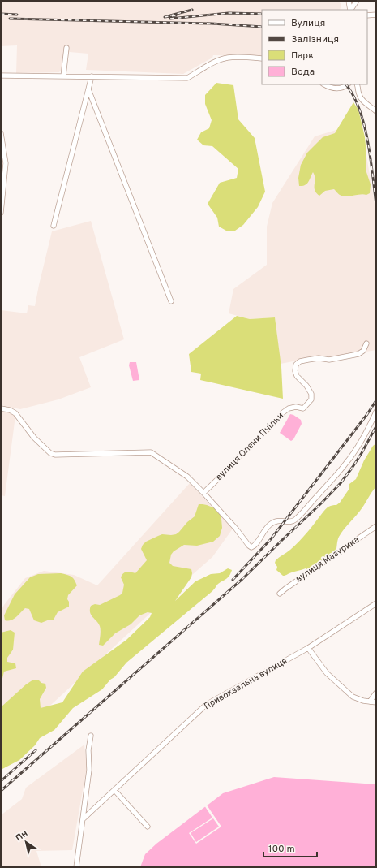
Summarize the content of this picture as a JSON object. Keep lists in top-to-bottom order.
{
  "streets": {
    "street": ["вулиця Олени Пчілки", "вулиця Мазурика", "Привокзальна вулиця"]
  },
  "legend": [
    "Вулиця",
    "Залізниця",
    "Парк",
    "Вода"
  ],
  "scale_bar": "100 m",
  "north": "top left"
}
